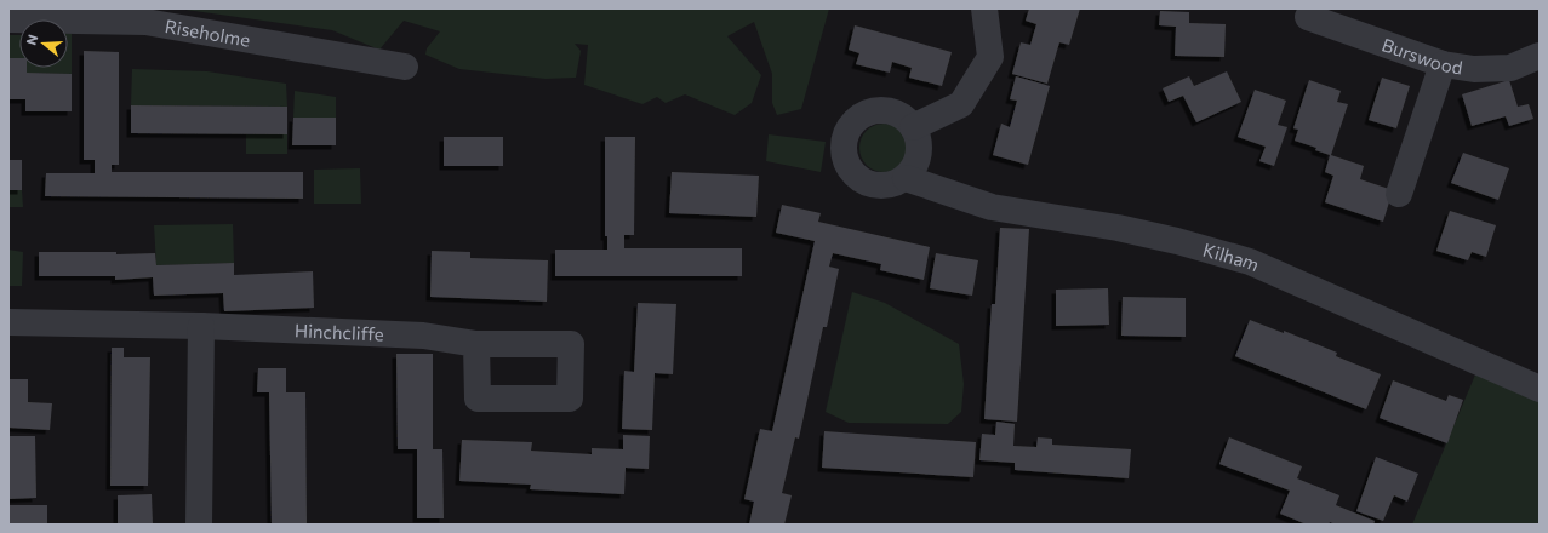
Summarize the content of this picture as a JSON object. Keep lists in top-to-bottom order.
{
  "streets": {
    "street": [
      "Riseholme",
      "Burswood",
      "Kilham",
      "Hinchcliffe"
    ]
  },
  "north": "left"
}
